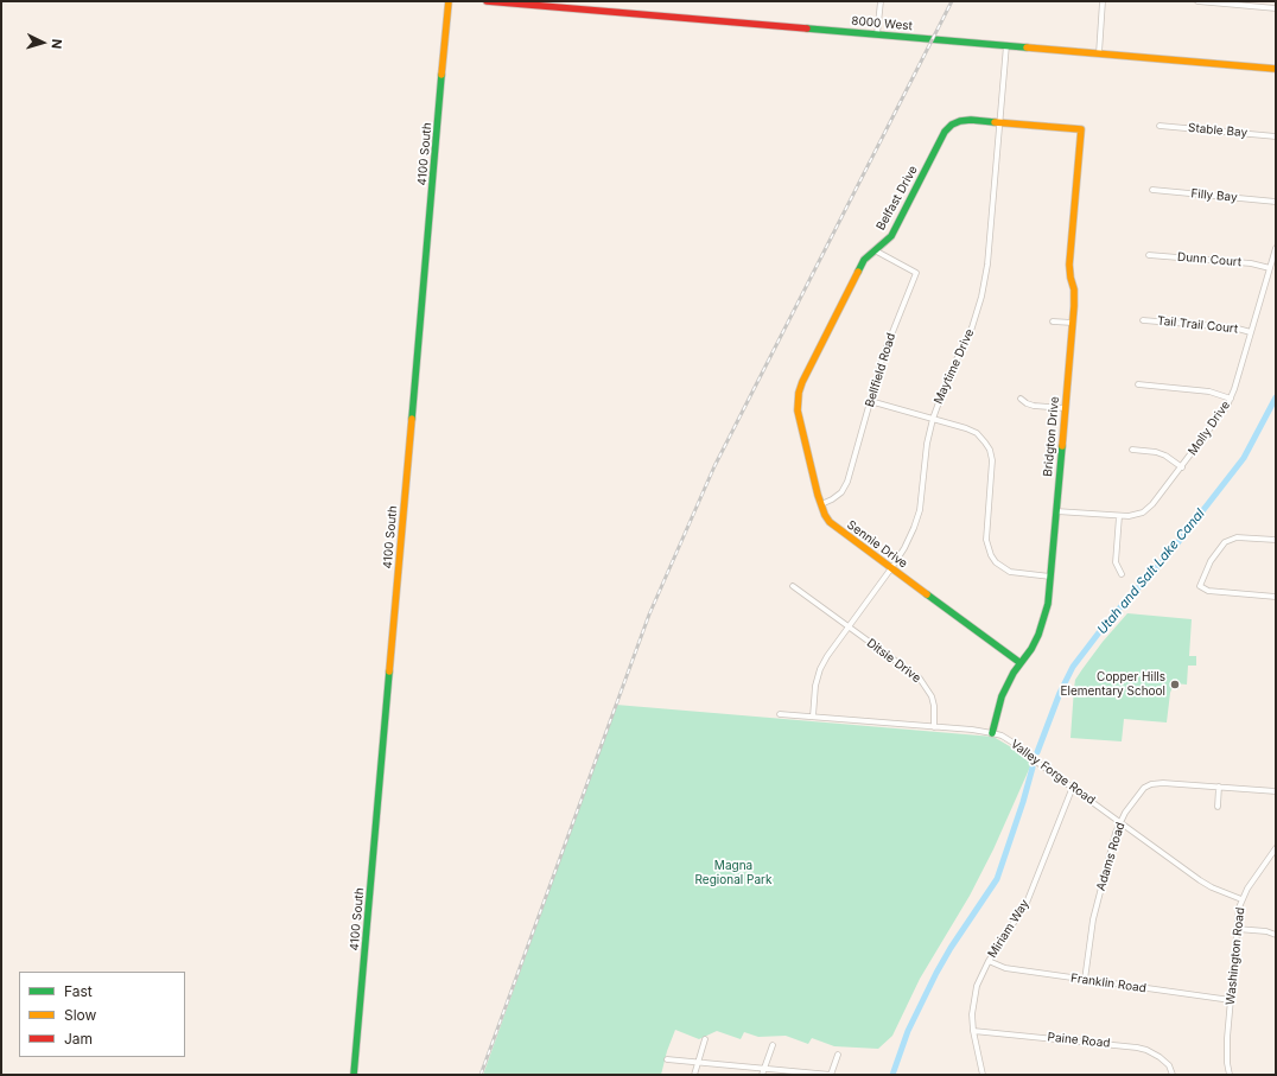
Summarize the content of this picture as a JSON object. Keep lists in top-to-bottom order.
{
  "streets": {
    "street": [
      "8000 West",
      "Stable Bay",
      "4100 South",
      "Filly Bay",
      "Belfast Drive",
      "Dunn Court",
      "Tail Trail Court",
      "Maytime Drive",
      "Bellfield Road",
      "Molly Drive",
      "Bridgton Drive",
      "Sennie Drive",
      "Ditsie Drive",
      "Valley Forge Road",
      "Adams Road",
      "Miriam Way",
      "Washington Road",
      "Franklin Road",
      "Paine Road"
    ]
  },
  "crossings": [
    ["8000 West", "Maytime Drive"],
    ["Belfast Drive", "Maytime Drive"],
    ["Belfast Drive", "Bellfield Road"],
    ["Belfast Drive", "Bridgton Drive"],
    ["Belfast Drive", "Sennie Drive"],
    ["Dunn Court", "Molly Drive"],
    ["Tail Trail Court", "Molly Drive"],
    ["Maytime Drive", "Sennie Drive"],
    ["Maytime Drive", "Ditsie Drive"],
    ["Maytime Drive", "Valley Forge Road"],
    ["Bellfield Road", "Sennie Drive"],
    ["Molly Drive", "Bridgton Drive"],
    ["Bridgton Drive", "Sennie Drive"],
    ["Bridgton Drive", "Valley Forge Road"],
    ["Ditsie Drive", "Valley Forge Road"],
    ["Valley Forge Road", "Adams Road"],
    ["Valley Forge Road", "Miriam Way"],
    ["Valley Forge Road", "Washington Road"],
    ["Adams Road", "Franklin Road"],
    ["Miriam Way", "Franklin Road"],
    ["Miriam Way", "Paine Road"],
    ["Washington Road", "Franklin Road"]
  ],
  "water": ["Utah and Salt Lake Canal"],
  "parks": ["Magna Regional Park"],
  "places": ["Copper Hills Elementary School"],
  "legend": ["Fast", "Slow", "Jam"],
  "north": "right"
}
